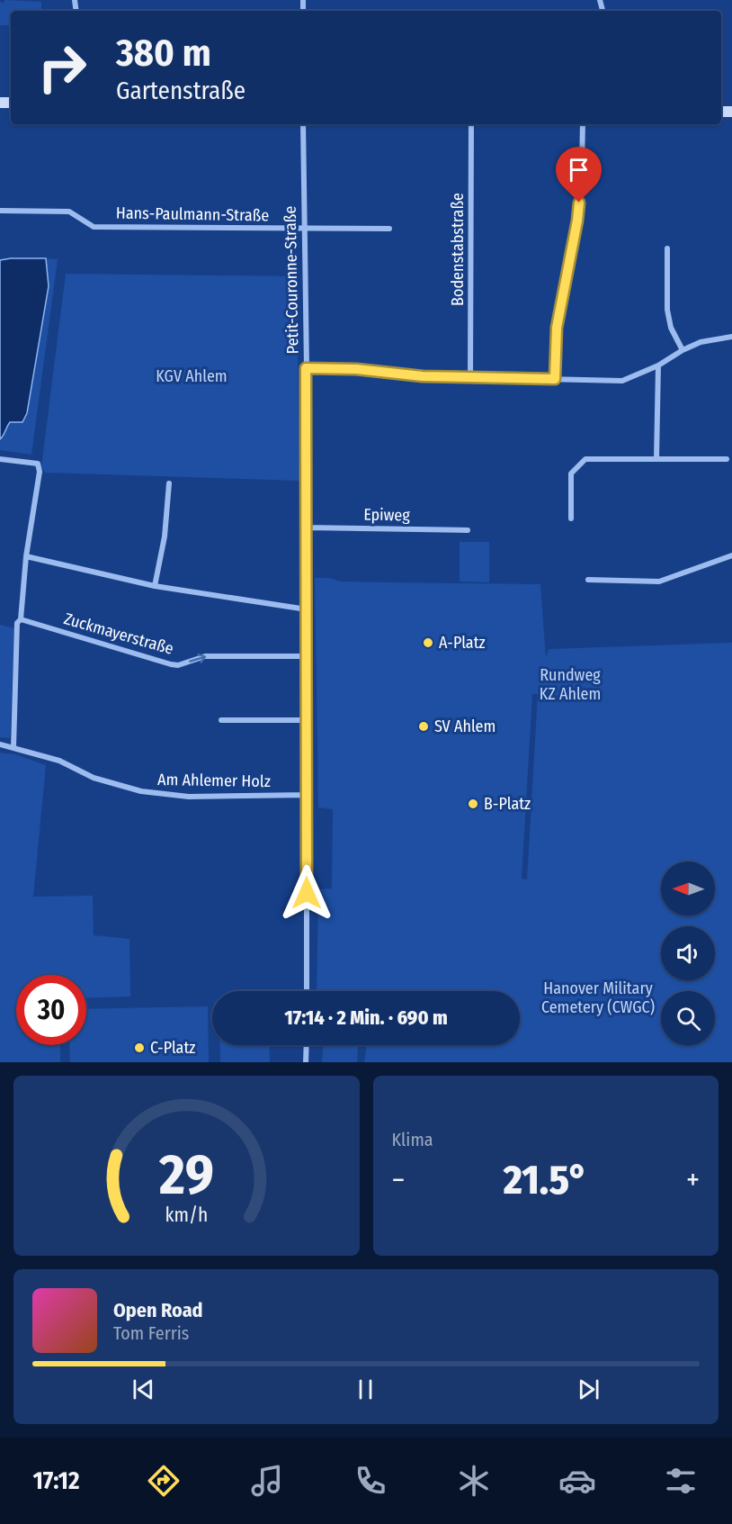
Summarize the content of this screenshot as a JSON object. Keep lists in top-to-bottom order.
{
  "streets": {
    "street": [
      "Hans-Paulmann-Straße",
      "Bodenstabstraße",
      "Petit-Couronne-Straße",
      "Epiweg",
      "Zuckmayerstraße",
      "Am Ahlemer Holz"
    ]
  },
  "crossings": [
    ["Hans-Paulmann-Straße", "Petit-Couronne-Straße"],
    ["Petit-Couronne-Straße", "Epiweg"],
    ["Petit-Couronne-Straße", "Zuckmayerstraße"],
    ["Petit-Couronne-Straße", "Am Ahlemer Holz"]
  ],
  "one_way": ["Zuckmayerstraße"],
  "parks": ["KGV Ahlem", "Rundweg KZ Ahlem", "Hanover Military Cemetery (CWGC)"],
  "places": [
    "A-Platz",
    "SV Ahlem",
    "B-Platz",
    "C-Platz"
  ],
  "north": "left",
  "page": {
    "turn": ["380 m", "Gartenstraße"],
    "limit": "30",
    "trip": "17:14 · 2 Min. · 690 m",
    "tile": "Klima",
    "heat": ["−", "21.5°", "+"],
    "song": ["Open Road", "Tom Ferris"],
    "tabs": "17:12",
    "gauge": ["29", "km/h"]
  }
}
